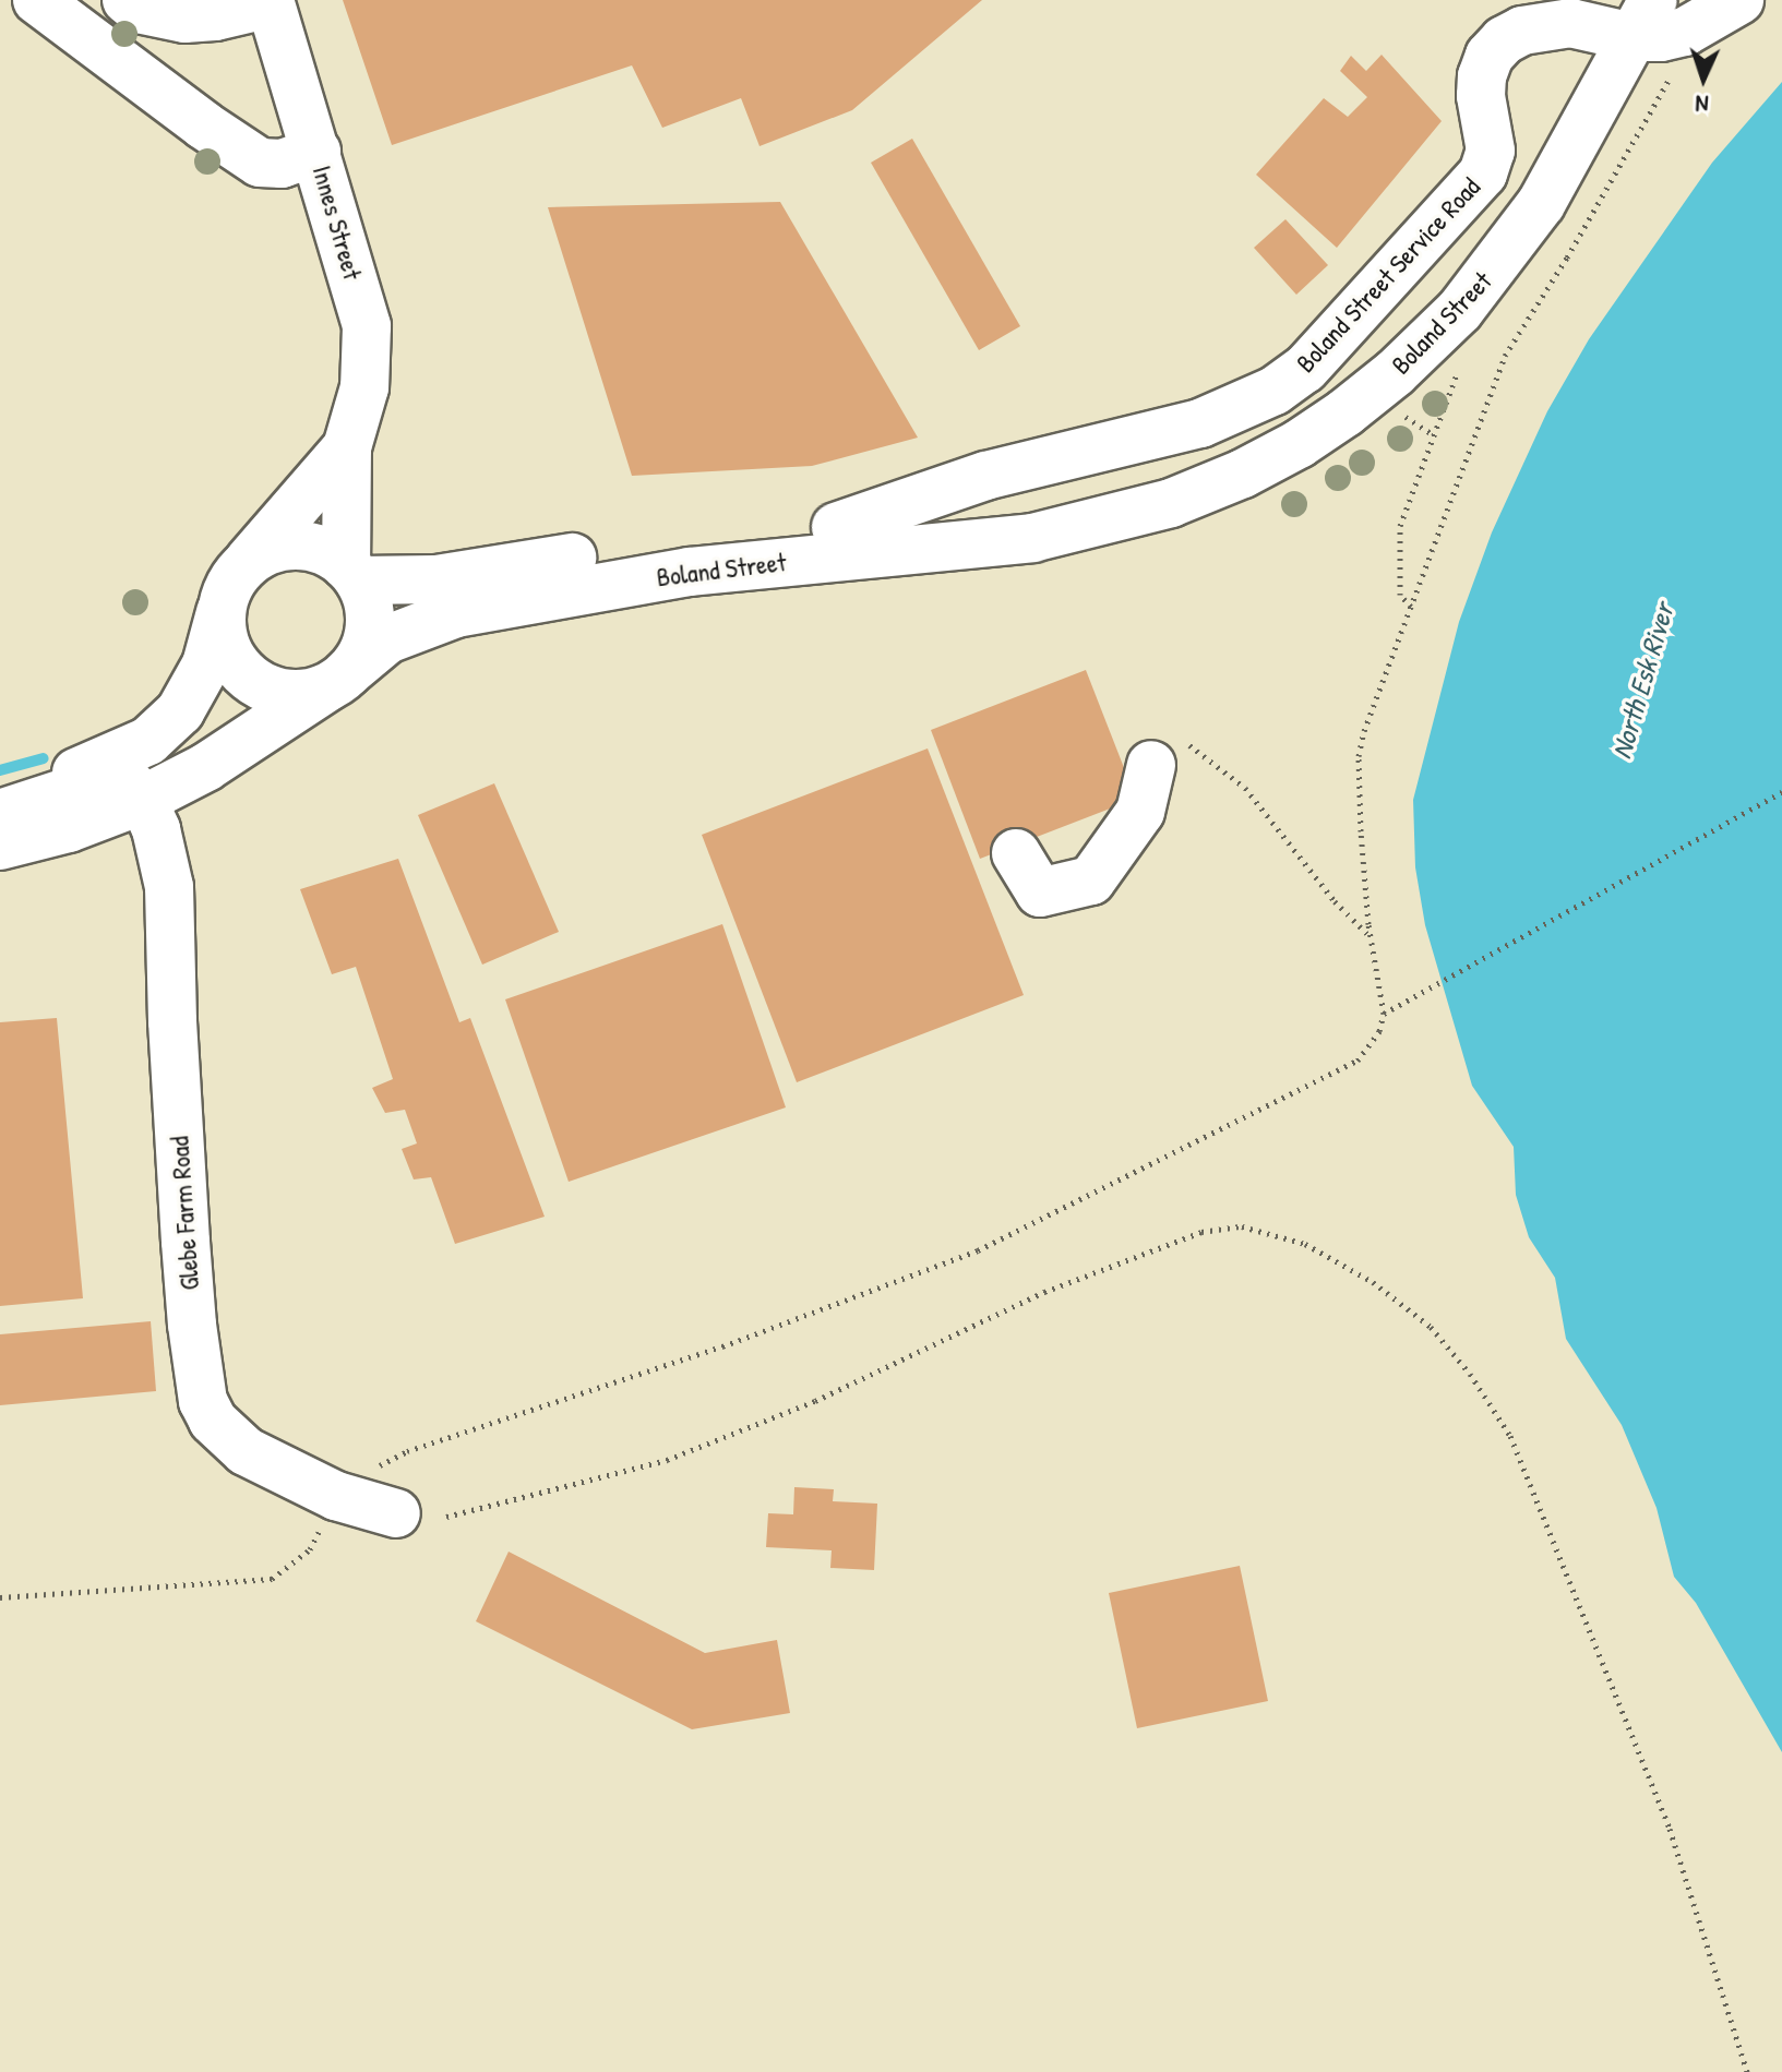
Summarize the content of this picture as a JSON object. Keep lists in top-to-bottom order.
{
  "streets": {
    "street": [
      "Innes Street",
      "Boland Street Service Road",
      "Boland Street",
      "Glebe Farm Road"
    ]
  },
  "crossings": [
    ["Innes Street", "Boland Street"],
    ["Boland Street Service Road", "Boland Street"],
    ["Boland Street", "Glebe Farm Road"]
  ],
  "water": ["North Esk River"],
  "north": "bottom"
}
